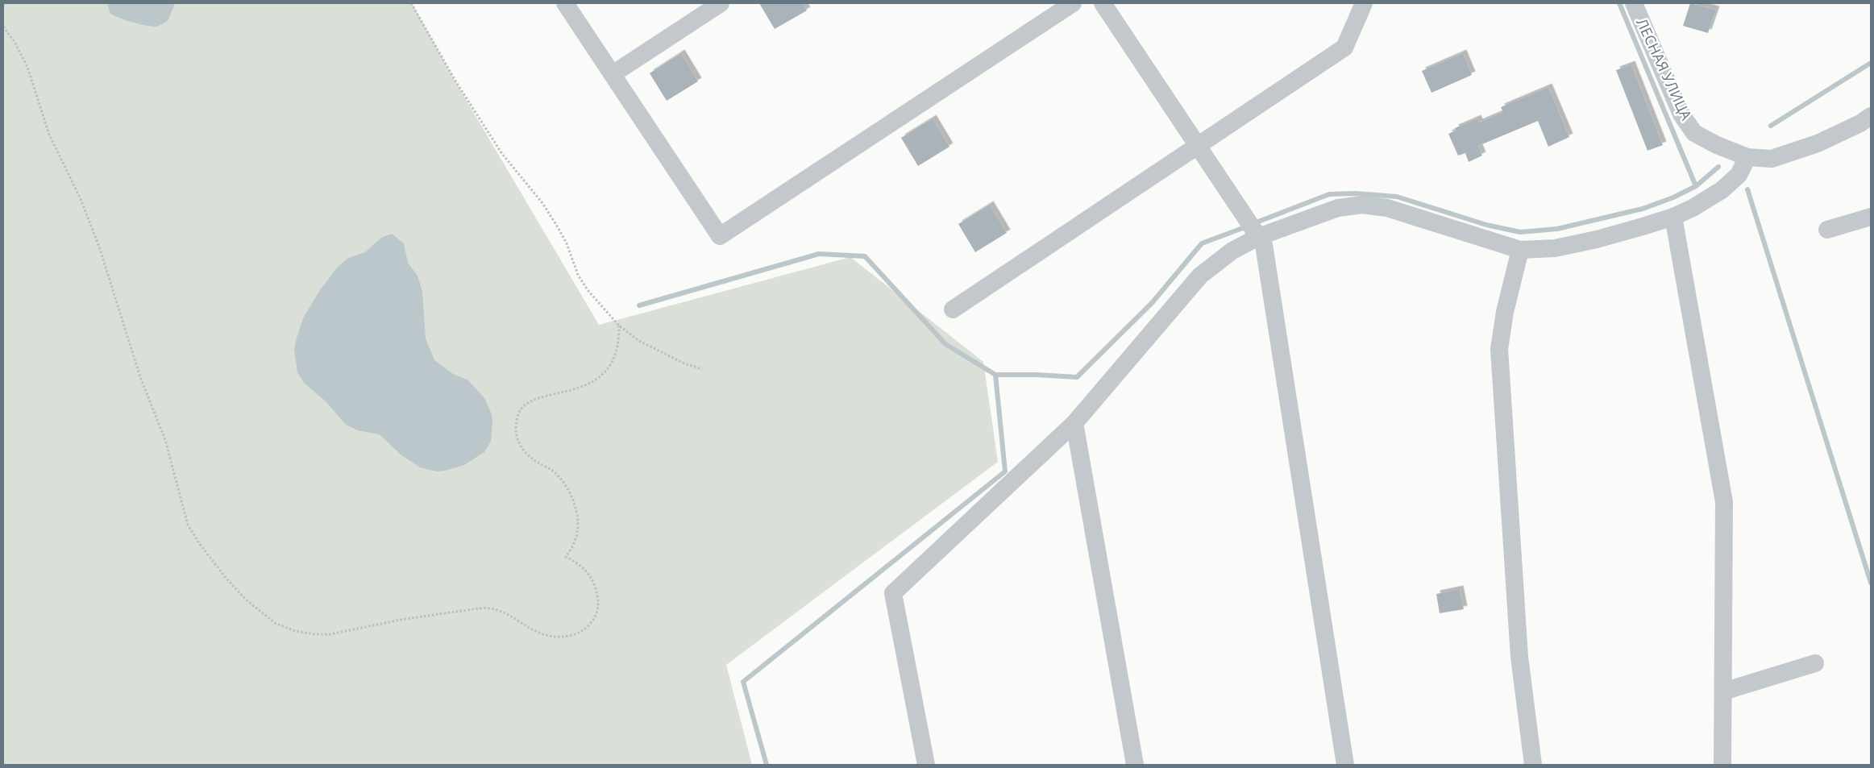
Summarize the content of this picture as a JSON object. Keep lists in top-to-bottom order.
{
  "streets": {
    "street": ["ЛЕСНАЯ УЛИЦА"]
  }
}
